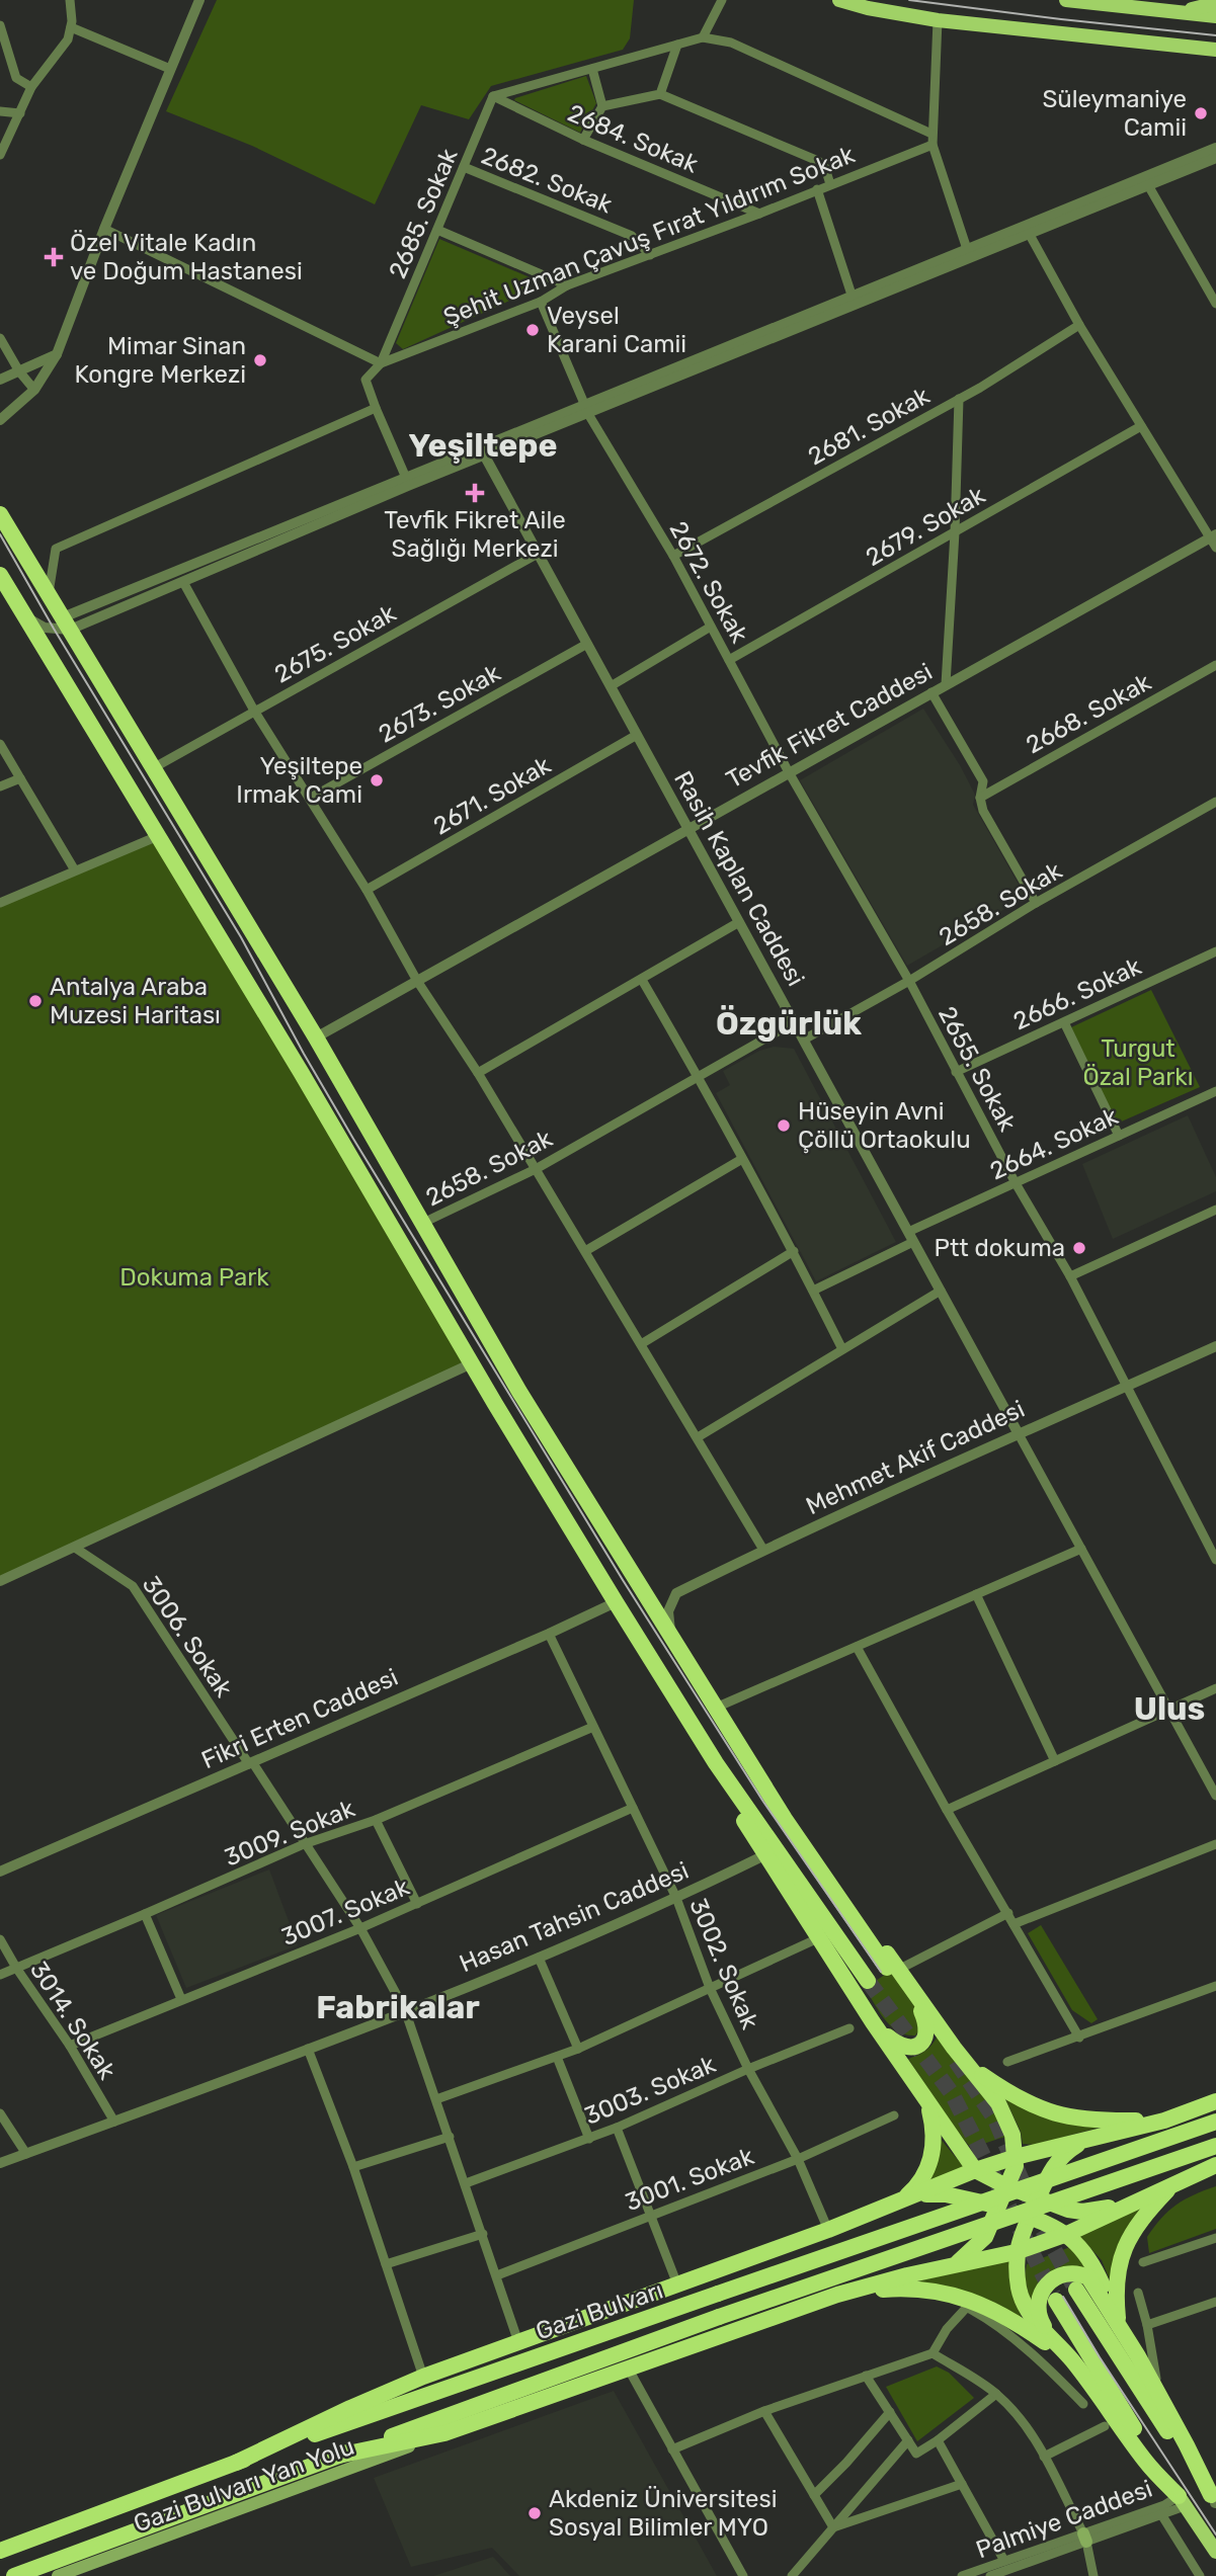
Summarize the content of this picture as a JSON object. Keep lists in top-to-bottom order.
{
  "streets": {
    "highway": ["Gazi Bulvarı"],
    "main road": ["Gazi Bulvarı Yan Yolu"],
    "street": [
      "2684. Sokak",
      "2682. Sokak",
      "2685. Sokak",
      "Şehit Uzman Çavuş Fırat Yıldırım Sokak",
      "2681. Sokak",
      "2679. Sokak",
      "2672. Sokak",
      "2675. Sokak",
      "2673. Sokak",
      "2668. Sokak",
      "Tevfik Fikret Caddesi",
      "2671. Sokak",
      "Rasih Kaplan Caddesi",
      "2658. Sokak",
      "2666. Sokak",
      "2655. Sokak",
      "2664. Sokak",
      "Mehmet Akif Caddesi",
      "3006. Sokak",
      "Fikri Erten Caddesi",
      "3009. Sokak",
      "3007. Sokak",
      "Hasan Tahsin Caddesi",
      "3002. Sokak",
      "3014. Sokak",
      "3003. Sokak",
      "3001. Sokak",
      "Palmiye Caddesi"
    ]
  },
  "crossings": [
    ["2684. Sokak", "2685. Sokak"],
    ["2684. Sokak", "Şehit Uzman Çavuş Fırat Yıldırım Sokak"],
    ["2682. Sokak", "2685. Sokak"],
    ["2682. Sokak", "Şehit Uzman Çavuş Fırat Yıldırım Sokak"],
    ["2685. Sokak", "Şehit Uzman Çavuş Fırat Yıldırım Sokak"],
    ["Şehit Uzman Çavuş Fırat Yıldırım Sokak", "2672. Sokak"],
    ["2681. Sokak", "2672. Sokak"],
    ["2679. Sokak", "2672. Sokak"],
    ["2672. Sokak", "Tevfik Fikret Caddesi"],
    ["2672. Sokak", "2655. Sokak"],
    ["2675. Sokak", "Rasih Kaplan Caddesi"],
    ["2673. Sokak", "Rasih Kaplan Caddesi"],
    ["Tevfik Fikret Caddesi", "Rasih Kaplan Caddesi"],
    ["Tevfik Fikret Caddesi", "2655. Sokak"],
    ["2671. Sokak", "Rasih Kaplan Caddesi"],
    ["Rasih Kaplan Caddesi", "2658. Sokak"],
    ["Rasih Kaplan Caddesi", "2664. Sokak"],
    ["Rasih Kaplan Caddesi", "Mehmet Akif Caddesi"],
    ["2658. Sokak", "2655. Sokak"],
    ["2666. Sokak", "2655. Sokak"],
    ["2655. Sokak", "2664. Sokak"],
    ["2655. Sokak", "Mehmet Akif Caddesi"],
    ["3006. Sokak", "Fikri Erten Caddesi"],
    ["3006. Sokak", "3009. Sokak"],
    ["3006. Sokak", "3007. Sokak"],
    ["3006. Sokak", "Hasan Tahsin Caddesi"],
    ["3006. Sokak", "3003. Sokak"],
    ["3006. Sokak", "3001. Sokak"],
    ["Fikri Erten Caddesi", "3002. Sokak"],
    ["3009. Sokak", "3002. Sokak"],
    ["3009. Sokak", "3014. Sokak"],
    ["3007. Sokak", "3002. Sokak"],
    ["3007. Sokak", "3014. Sokak"],
    ["Hasan Tahsin Caddesi", "3002. Sokak"],
    ["Hasan Tahsin Caddesi", "3014. Sokak"],
    ["3002. Sokak", "3003. Sokak"],
    ["3002. Sokak", "3001. Sokak"]
  ],
  "districts": [
    "Yeşiltepe",
    "Özgürlük",
    "Ulus",
    "Fabrikalar"
  ],
  "parks": ["Turgut Özal Parkı", "Dokuma Park"],
  "places": {
    "other": [
      "Süleymaniye Camii",
      "Veysel Karani Camii",
      "Mimar Sinan Kongre Merkezi",
      "Yeşiltepe Irmak Cami",
      "Antalya Araba Muzesi Haritası",
      "Hüseyin Avni Çöllü Ortaokulu",
      "Ptt dokuma",
      "Akdeniz Üniversitesi Sosyal Bilimler MYO"
    ],
    "health": ["Özel Vitale Kadın ve Doğum Hastanesi", "Tevfik Fikret Aile Sağlığı Merkezi"]
  }
}
